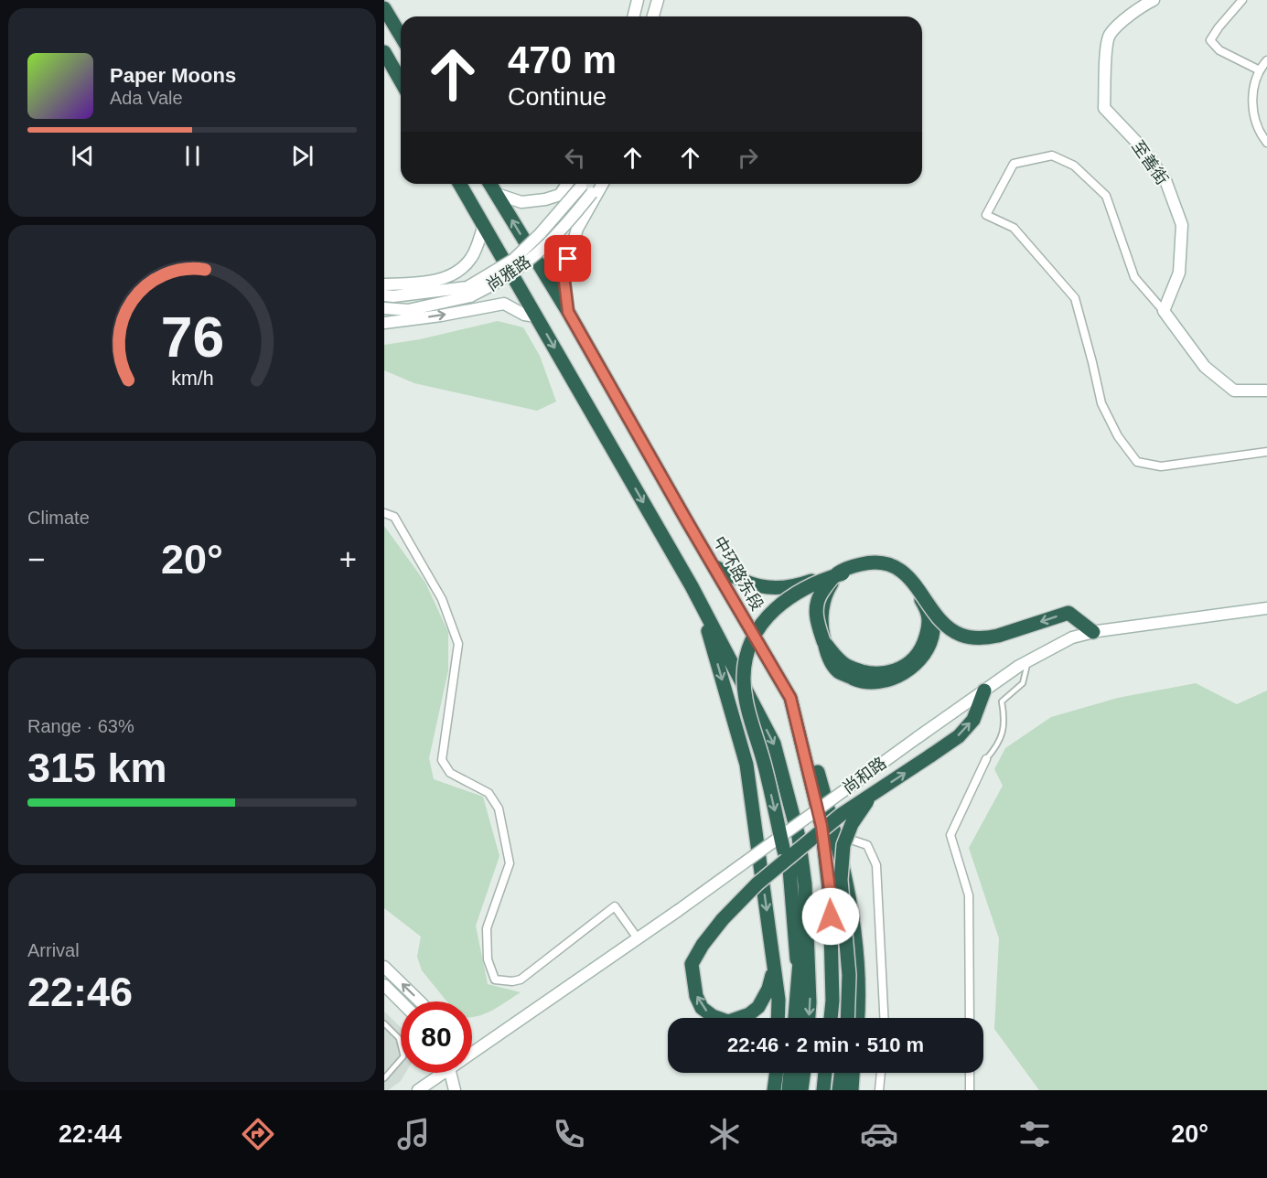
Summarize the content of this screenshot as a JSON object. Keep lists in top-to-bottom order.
{
  "streets": {
    "highway": ["中环路东段"],
    "street": ["至善街", "尚雅路", "尚和路"]
  },
  "page": {
    "turn": ["470 m", "Continue"],
    "song": ["Paper Moons", "Ada Vale"],
    "tile": [
      "Climate",
      ["Range · 63%", "315 km"],
      ["Arrival", "22:46"]
    ],
    "heat": ["−", "20°", "+"],
    "limit": "80",
    "trip": "22:46 · 2 min · 510 m",
    "tabs": ["22:44", "20°"],
    "gauge": ["76", "km/h"]
  }
}
